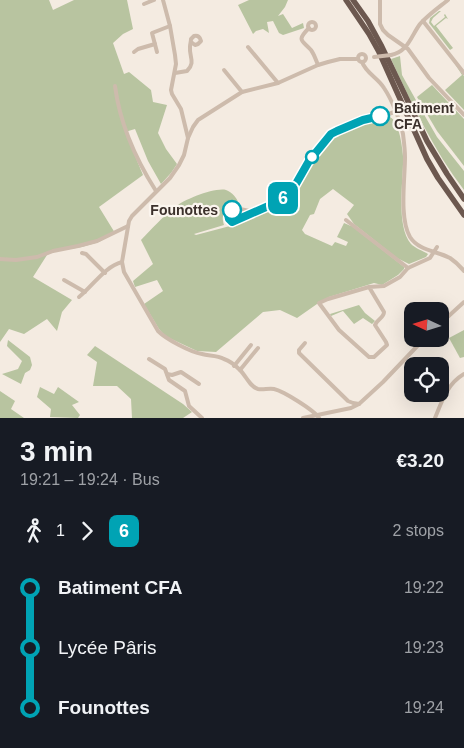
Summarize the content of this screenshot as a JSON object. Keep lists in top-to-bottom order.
{
  "places": ["Batiment CFA", "Founottes"],
  "lines": ["bus line 6"],
  "north": "left",
  "page": {
    "on_map": "6",
    "heading": ["3 min", "19:21 – 19:24 · Bus", "€3.20"],
    "legs": ["1", "6", "2 stops"],
    "list": [
      {
        "name": "Batiment CFA",
        "value": "19:22"
      },
      {
        "name": "Lycée Pâris",
        "value": "19:23"
      },
      {
        "name": "Founottes",
        "value": "19:24"
      }
    ]
  }
}
